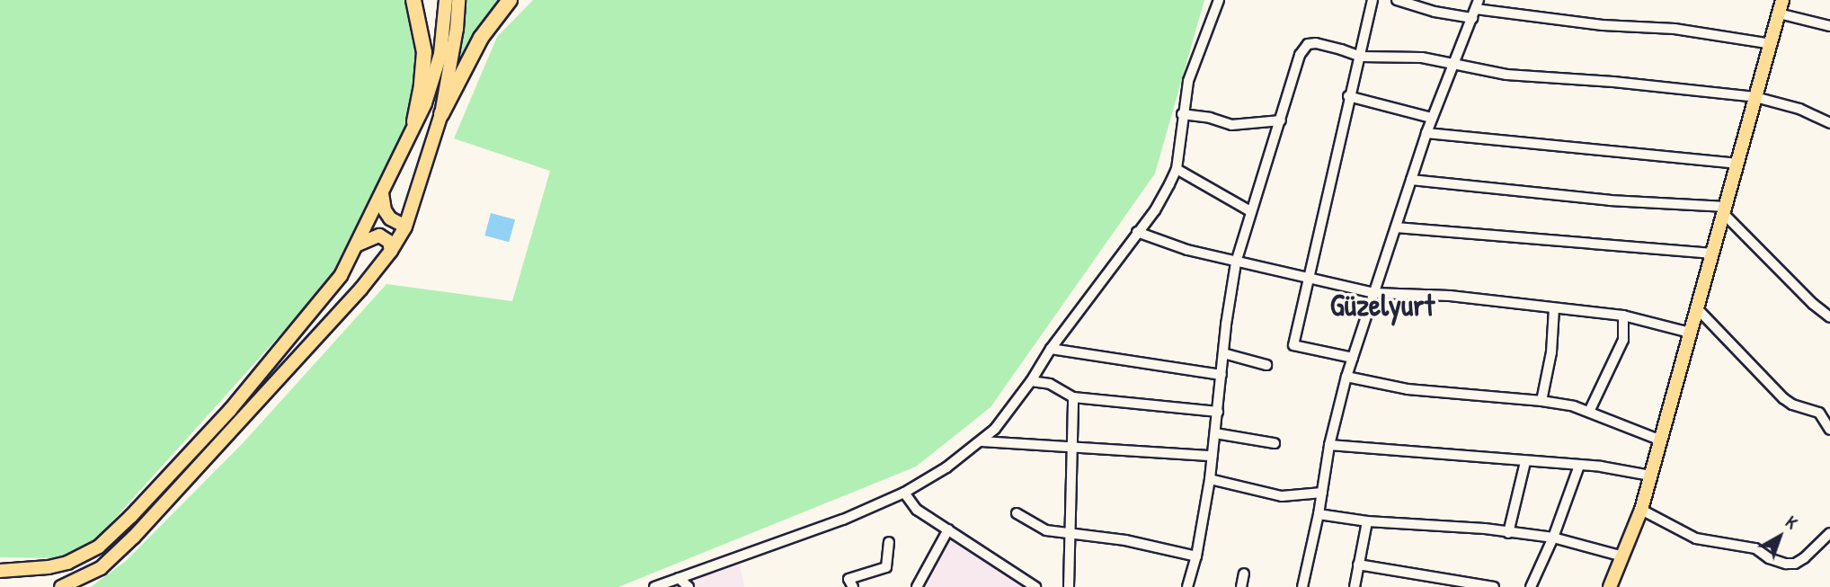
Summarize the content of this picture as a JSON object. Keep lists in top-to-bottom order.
{
  "districts": ["Güzelyurt"],
  "north": "top right"
}
